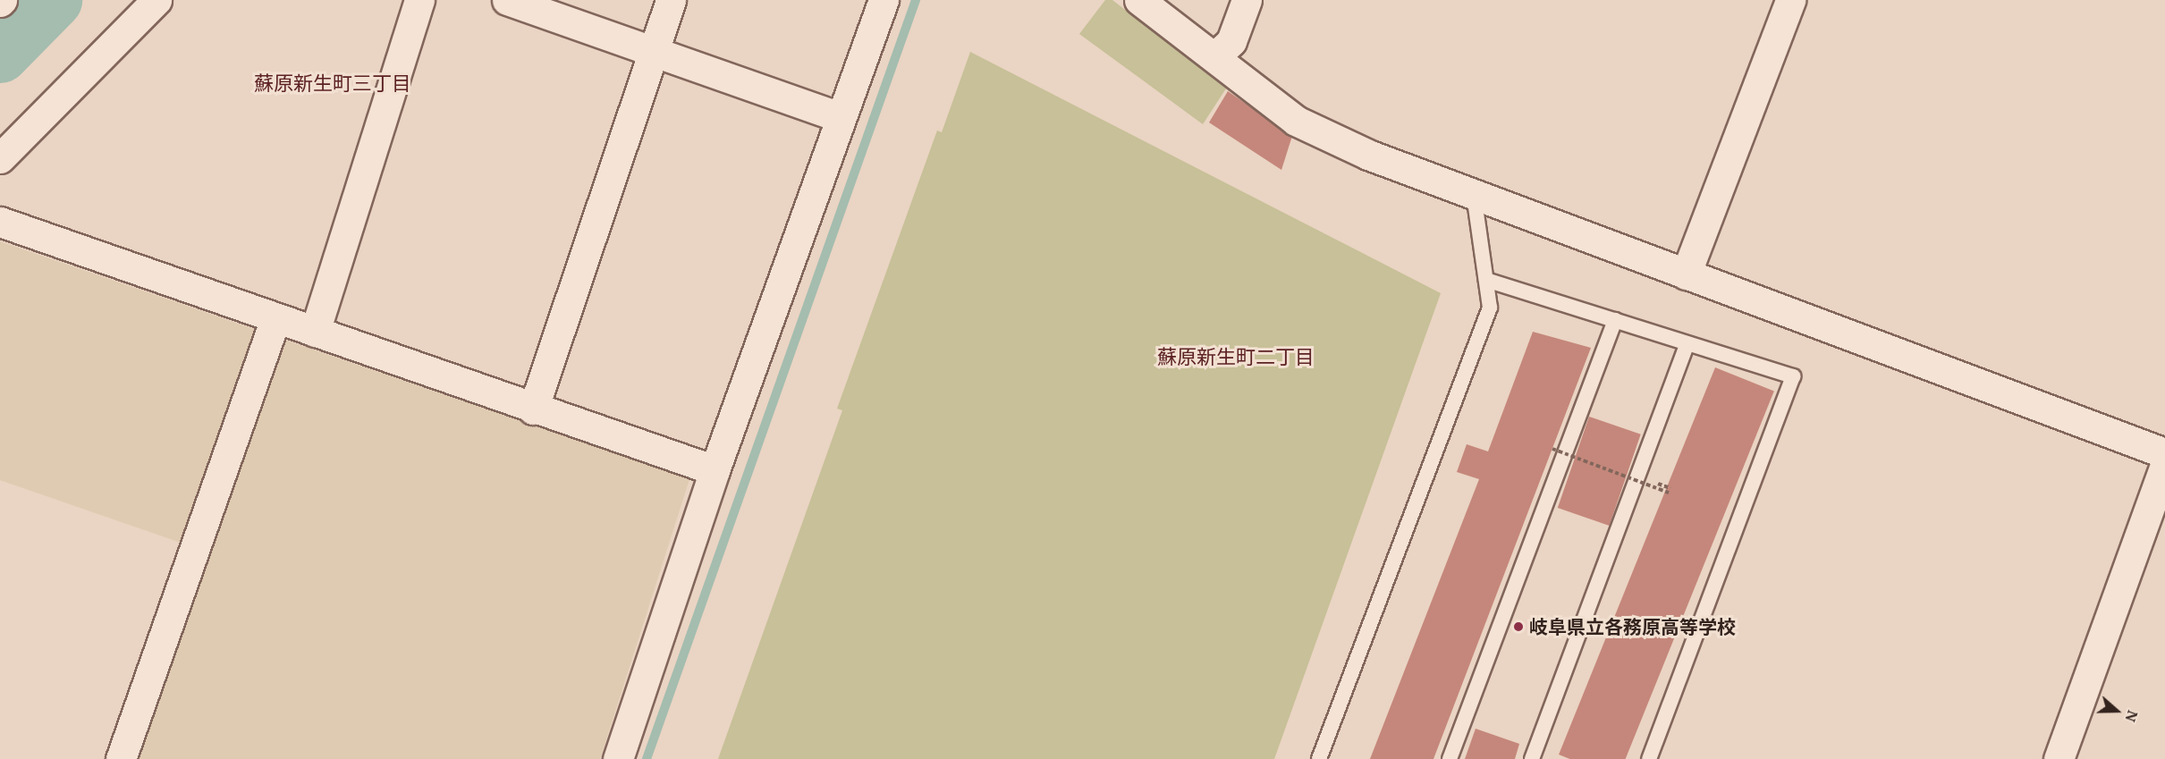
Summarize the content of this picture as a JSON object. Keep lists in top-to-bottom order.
{
  "districts": ["蘇原新生町三丁目", "蘇原新生町二丁目"],
  "places": ["岐阜県立各務原高等学校"],
  "north": "right"
}
